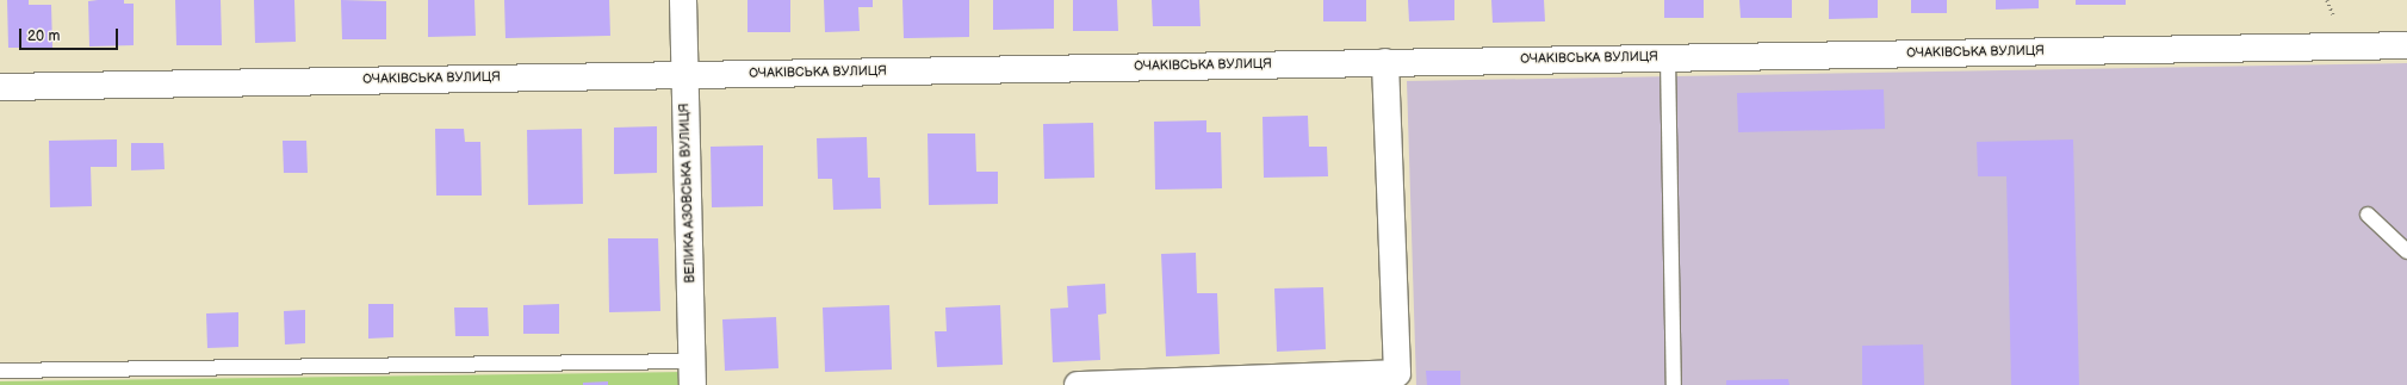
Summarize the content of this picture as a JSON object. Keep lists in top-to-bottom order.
{
  "streets": {
    "street": ["ОЧАКІВСЬКА ВУЛИЦЯ", "ВЕЛИКА АЗОВСЬКА ВУЛИЦЯ"]
  },
  "crossings": [
    ["ОЧАКІВСЬКА ВУЛИЦЯ", "ВЕЛИКА АЗОВСЬКА ВУЛИЦЯ"]
  ],
  "scale_bar": "20 m"
}
